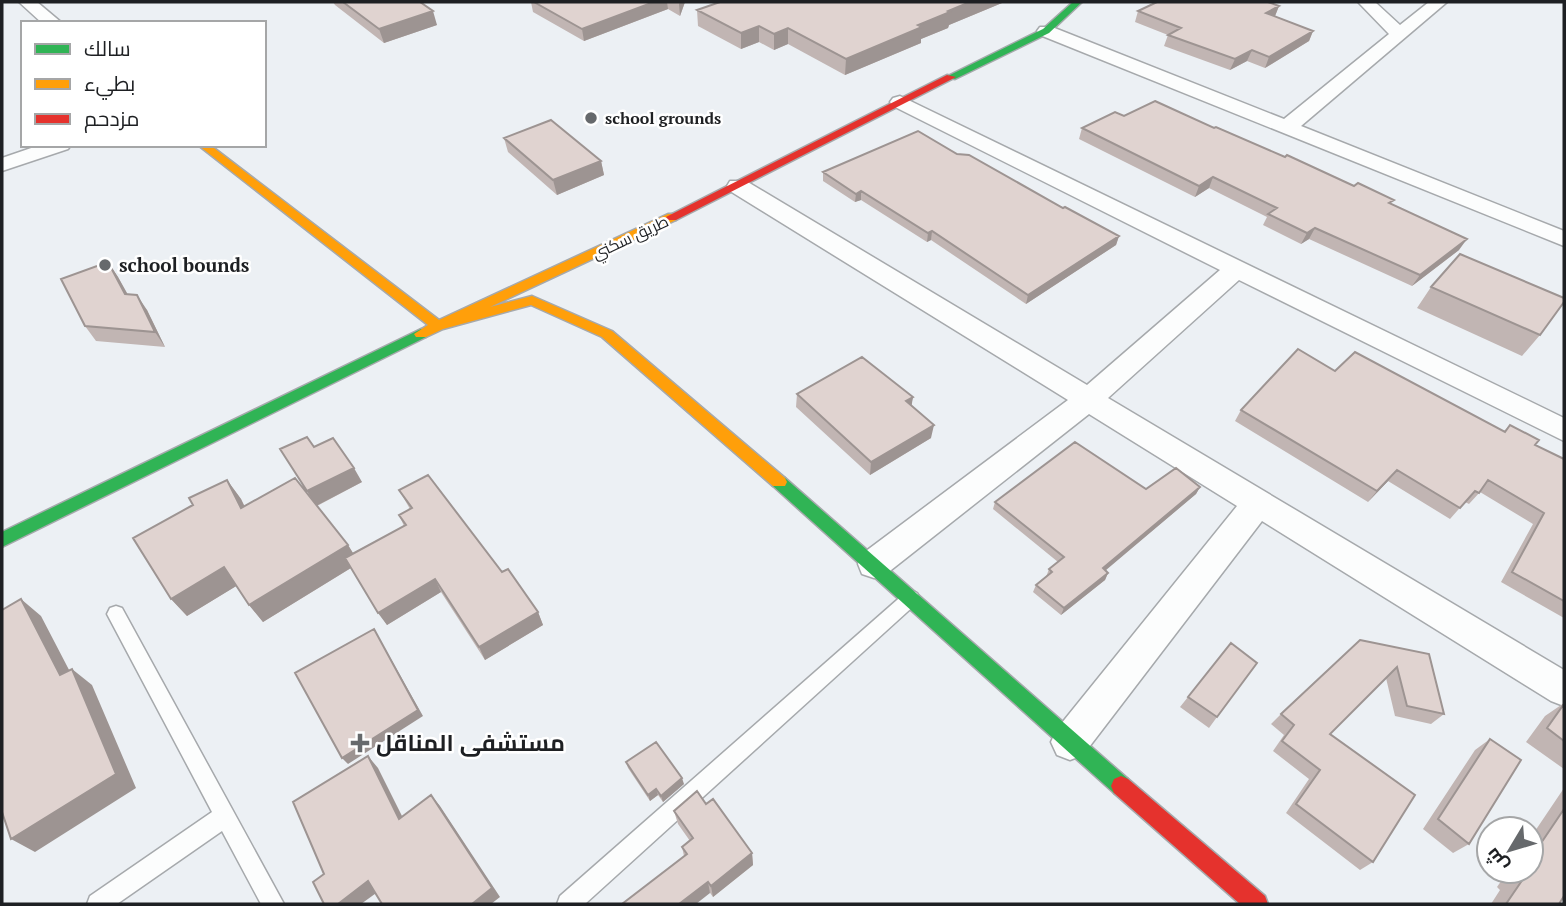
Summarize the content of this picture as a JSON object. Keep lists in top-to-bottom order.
{
  "streets": {
    "street": ["طريق سكني"]
  },
  "places": {
    "other": ["school grounds", "school bounds"],
    "health": ["مستشفى المناقل"]
  },
  "legend": ["سالك", "بطيء", "مزدحم"],
  "north": "bottom left"
}
